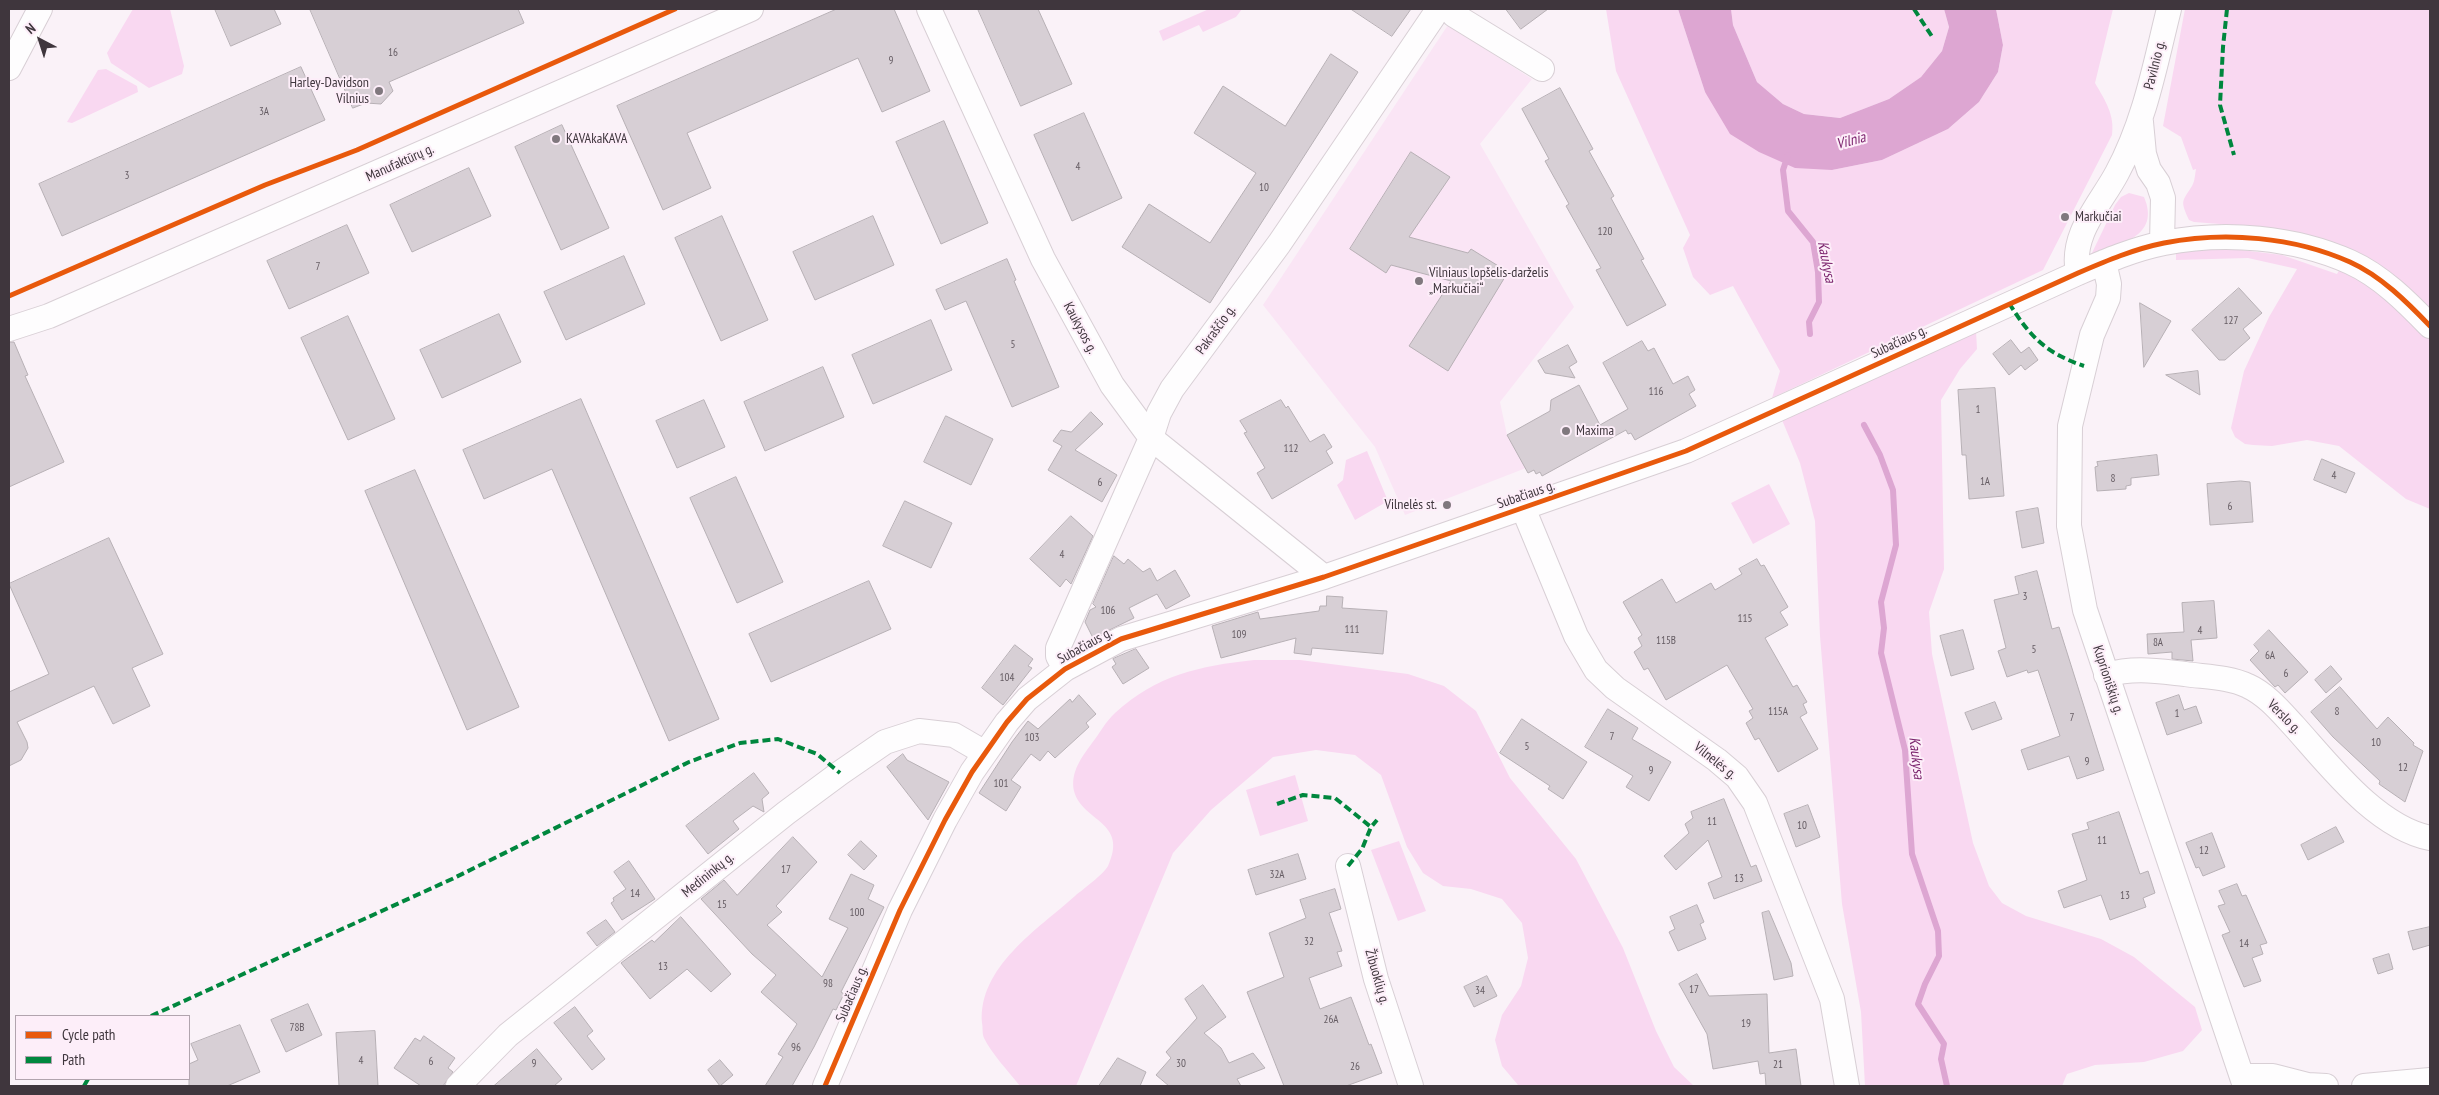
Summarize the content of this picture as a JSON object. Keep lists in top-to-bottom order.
{
  "streets": {
    "street": [
      "Pavilnio g.",
      "Manufaktūrų g.",
      "Kaukysos g.",
      "Pakraščio g.",
      "Subačiaus g.",
      "Kuprioniškių g.",
      "Verslo g.",
      "Vilnelės g.",
      "Medininkų g.",
      "Žibuoklių g."
    ]
  },
  "crossings": [
    ["Pavilnio g.", "Subačiaus g."],
    ["Kaukysos g.", "Pakraščio g."],
    ["Kaukysos g.", "Subačiaus g."],
    ["Pakraščio g.", "Subačiaus g."],
    ["Subačiaus g.", "Kuprioniškių g."],
    ["Subačiaus g.", "Vilnelės g."],
    ["Subačiaus g.", "Medininkų g."],
    ["Kuprioniškių g.", "Verslo g."]
  ],
  "water": ["Vilnia", "Kaukysa"],
  "places": [
    "Harley-Davidson Vilnius",
    "KAVAkaKAVA",
    "Markučiai",
    "Vilniaus lopšelis-darželis „Markučiai“",
    "Maxima",
    "Vilnelės st."
  ],
  "house_numbers": [
    "16",
    "9",
    "3A",
    "4",
    "3",
    "10",
    "120",
    "7",
    "127",
    "5",
    "116",
    "1",
    "112",
    "4",
    "8",
    "1A",
    "6",
    "6",
    "4",
    "3",
    "106",
    "115",
    "111",
    "4",
    "109",
    "115B",
    "8A",
    "5",
    "6A",
    "6",
    "104",
    "115A",
    "8",
    "1",
    "7",
    "7",
    "103",
    "10",
    "5",
    "9",
    "12",
    "9",
    "101",
    "11",
    "10",
    "11",
    "12",
    "17",
    "32A",
    "13",
    "14",
    "13",
    "15",
    "100",
    "32",
    "14",
    "13",
    "98",
    "17",
    "34",
    "26A",
    "19",
    "78B",
    "96",
    "4",
    "6",
    "9",
    "30",
    "21",
    "26"
  ],
  "legend": ["Cycle path", "Path"],
  "north": "top left"
}
